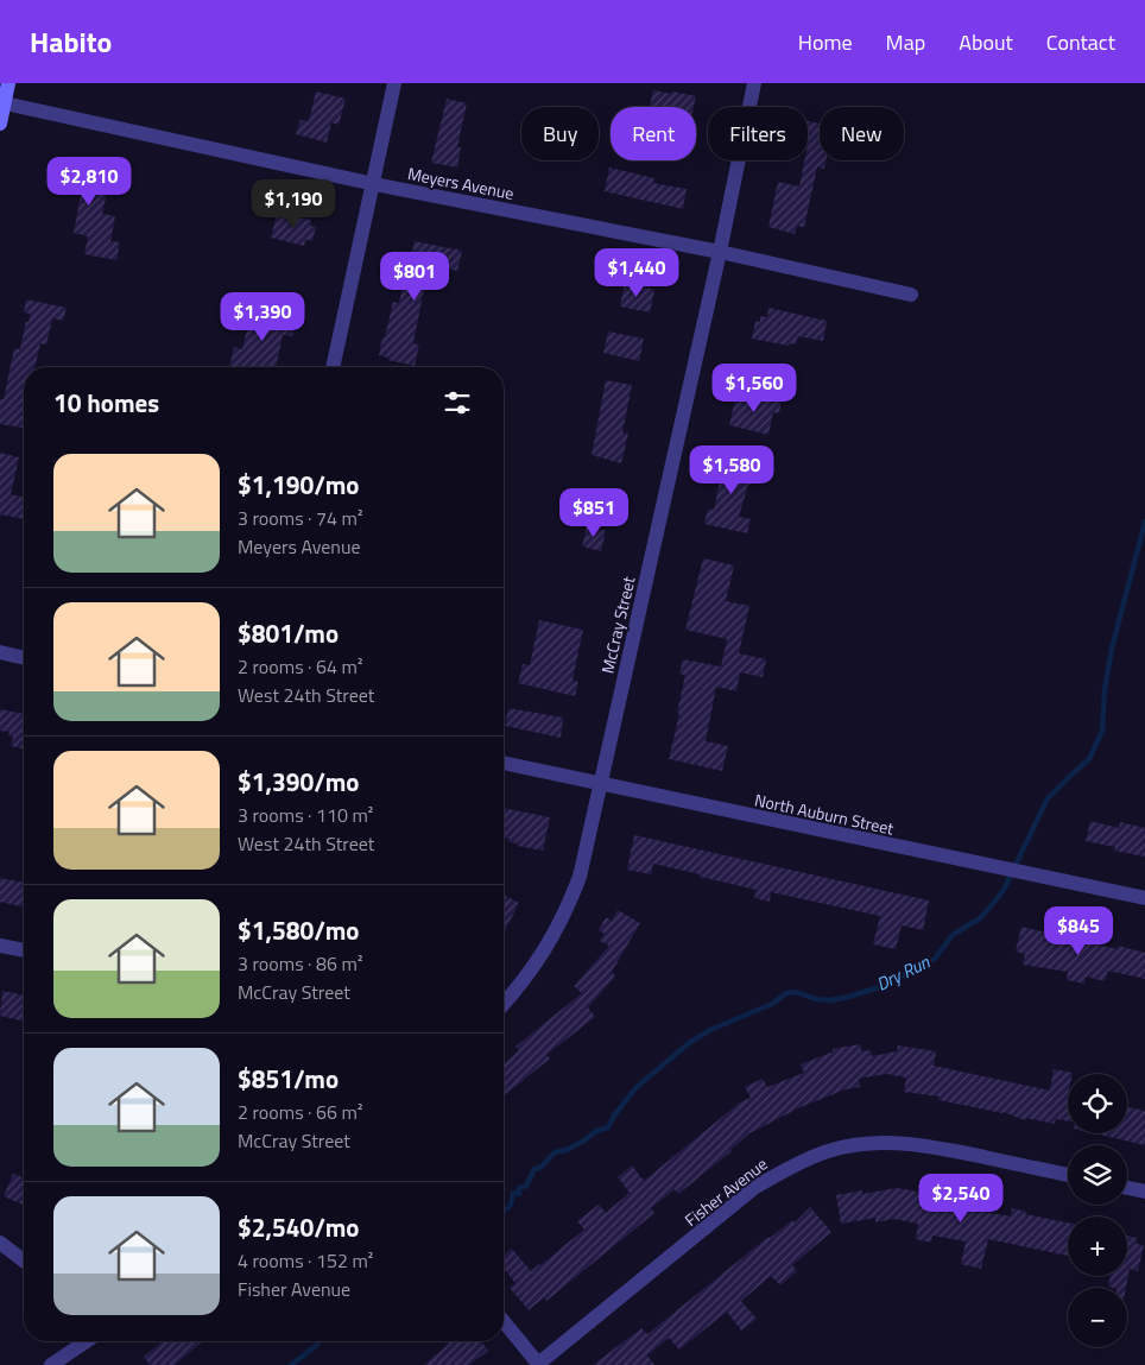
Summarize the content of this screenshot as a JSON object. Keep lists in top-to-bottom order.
{
  "streets": {
    "street": [
      "Meyers Avenue",
      "McCray Street",
      "North Auburn Street",
      "Fisher Avenue"
    ]
  },
  "crossings": [
    ["Meyers Avenue", "McCray Street"],
    ["McCray Street", "North Auburn Street"]
  ],
  "water": ["Dry Run"],
  "page": {
    "header": "Habito",
    "nav": [
      "Home",
      "Map",
      "About",
      "Contact"
    ],
    "chip": [
      "Buy",
      "Rent",
      "Filters",
      "New"
    ],
    "price": [
      "$2,810",
      "$1,190",
      "$1,440",
      "$801",
      "$1,390",
      "$1,560",
      "$1,580",
      "$851",
      "$845",
      "$2,540"
    ],
    "heading": "10 homes",
    "list": [
      {
        "name": "$1,190/mo",
        "note": "3 rooms · 74 m² · Meyers Avenue"
      },
      {
        "name": "$801/mo",
        "note": "2 rooms · 64 m² · West 24th Street"
      },
      {
        "name": "$1,390/mo",
        "note": "3 rooms · 110 m² · West 24th Street"
      },
      {
        "name": "$1,580/mo",
        "note": "3 rooms · 86 m² · McCray Street"
      },
      {
        "name": "$851/mo",
        "note": "2 rooms · 66 m² · McCray Street"
      },
      {
        "name": "$2,540/mo",
        "note": "4 rooms · 152 m² · Fisher Avenue"
      }
    ],
    "map_buttons": ["+", "−"]
  }
}
